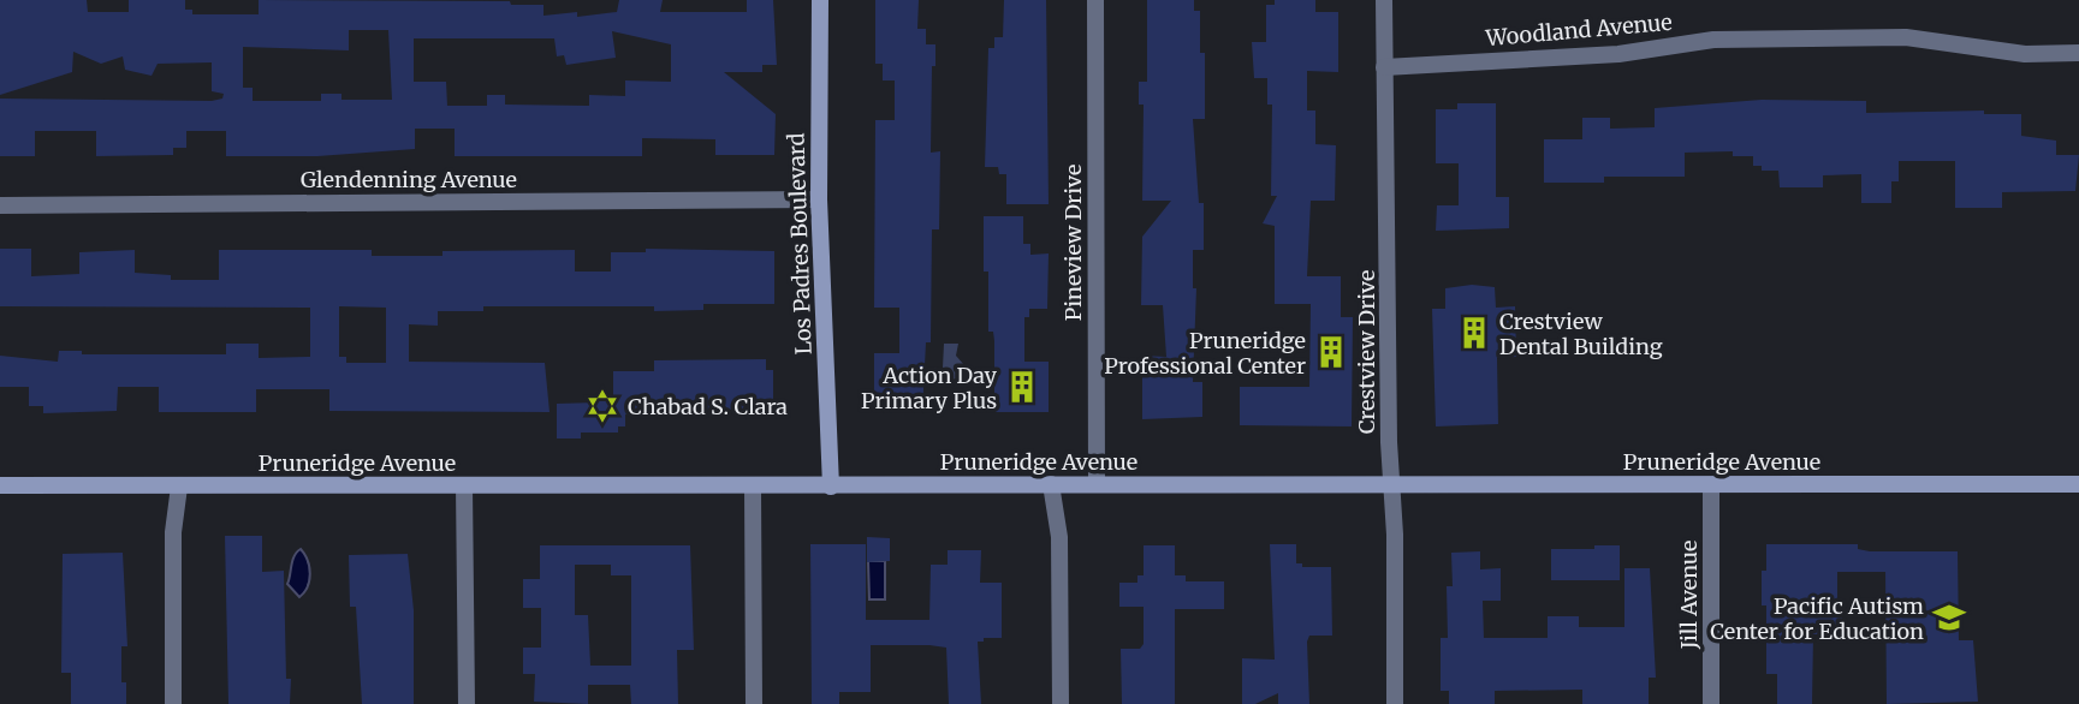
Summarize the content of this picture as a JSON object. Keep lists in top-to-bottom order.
{
  "streets": {
    "main road": ["Los Padres Boulevard", "Pruneridge Avenue"],
    "street": [
      "Woodland Avenue",
      "Glendenning Avenue",
      "Pineview Drive",
      "Crestview Drive",
      "Jill Avenue"
    ]
  },
  "crossings": [
    ["Woodland Avenue", "Crestview Drive"],
    ["Glendenning Avenue", "Los Padres Boulevard"],
    ["Pineview Drive", "Pruneridge Avenue"],
    ["Los Padres Boulevard", "Pruneridge Avenue"],
    ["Crestview Drive", "Pruneridge Avenue"],
    ["Pruneridge Avenue", "Jill Avenue"]
  ],
  "places": {
    "building": ["Crestview Dental Building", "Pruneridge Professional Center", "Action Day Primary Plus"],
    "synagogue": ["Chabad S. Clara"],
    "school or university": ["Pacific Autism Center for Education"]
  }
}
